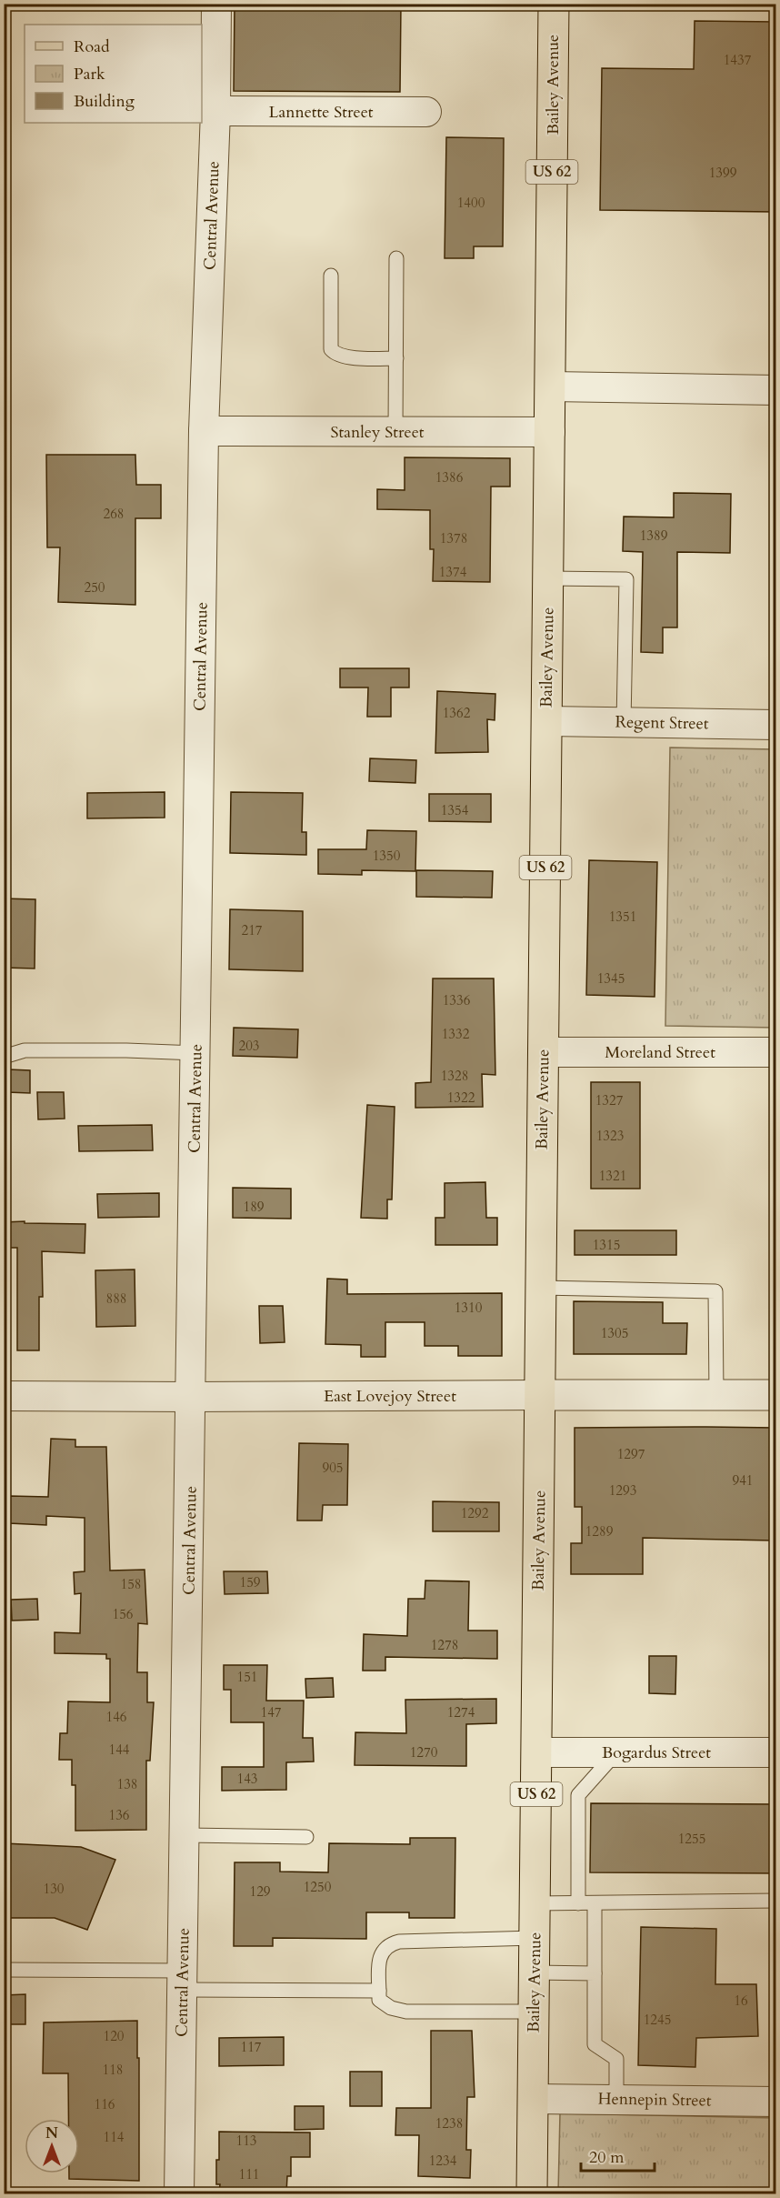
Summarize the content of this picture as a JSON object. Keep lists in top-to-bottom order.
{
  "streets": {
    "main road": ["Bailey Avenue", "US 62"],
    "street": [
      "Lannette Street",
      "Central Avenue",
      "Stanley Street",
      "Regent Street",
      "Moreland Street",
      "East Lovejoy Street",
      "Bogardus Street",
      "Hennepin Street"
    ]
  },
  "crossings": [
    ["Bailey Avenue", "Stanley Street"],
    ["Bailey Avenue", "Regent Street"],
    ["Bailey Avenue", "Moreland Street"],
    ["Bailey Avenue", "East Lovejoy Street"],
    ["Bailey Avenue", "Bogardus Street"],
    ["Bailey Avenue", "Hennepin Street"],
    ["Lannette Street", "Central Avenue"],
    ["Central Avenue", "Stanley Street"],
    ["Central Avenue", "East Lovejoy Street"]
  ],
  "house_numbers": [
    "1437",
    "1399",
    "1400",
    "1386",
    "268",
    "1389",
    "1378",
    "1374",
    "250",
    "1362",
    "1354",
    "1350",
    "1351",
    "217",
    "1345",
    "1336",
    "1332",
    "203",
    "1328",
    "1322",
    "1327",
    "1323",
    "1321",
    "189",
    "1315",
    "888",
    "1310",
    "1305",
    "1297",
    "905",
    "941",
    "1293",
    "1292",
    "1289",
    "159",
    "158",
    "156",
    "1278",
    "151",
    "147",
    "1274",
    "146",
    "144",
    "1270",
    "143",
    "138",
    "136",
    "1255",
    "1250",
    "130",
    "129",
    "16",
    "1245",
    "120",
    "117",
    "118",
    "116",
    "1238",
    "114",
    "113",
    "1234",
    "111"
  ],
  "legend": ["Road", "Park", "Building"],
  "scale_bar": "20 m",
  "north": "top"
}
